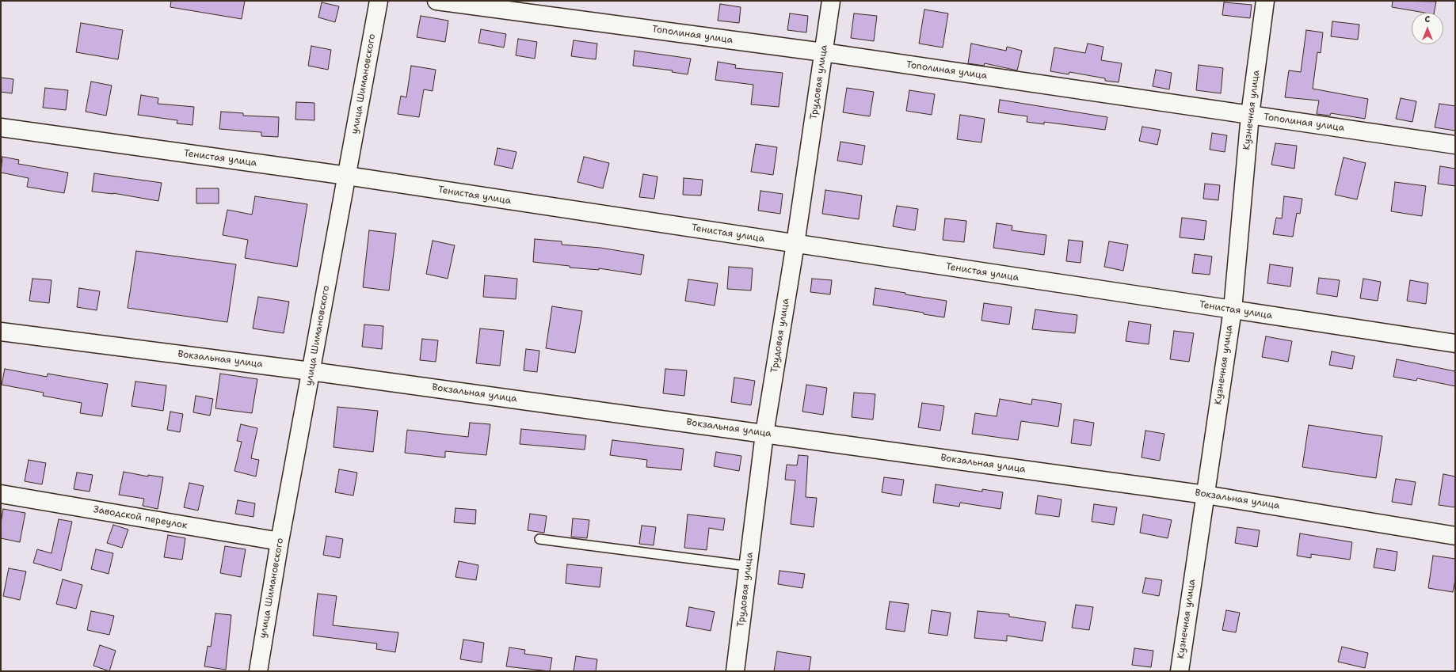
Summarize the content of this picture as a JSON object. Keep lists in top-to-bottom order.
{
  "streets": {
    "street": [
      "Тополиная улица",
      "Трудовая улица",
      "улица Шимановского",
      "Кузнечная улица",
      "Тенистая улица",
      "Вокзальная улица",
      "Заводской переулок"
    ]
  },
  "crossings": [
    ["Тополиная улица", "Трудовая улица"],
    ["Тополиная улица", "Кузнечная улица"],
    ["Трудовая улица", "Тенистая улица"],
    ["Трудовая улица", "Вокзальная улица"],
    ["улица Шимановского", "Тенистая улица"],
    ["улица Шимановского", "Вокзальная улица"],
    ["улица Шимановского", "Заводской переулок"],
    ["Кузнечная улица", "Тенистая улица"],
    ["Кузнечная улица", "Вокзальная улица"]
  ],
  "north": "top"
}
